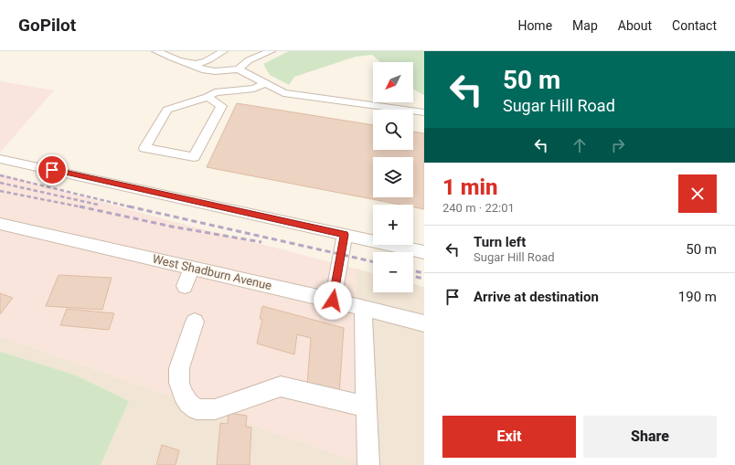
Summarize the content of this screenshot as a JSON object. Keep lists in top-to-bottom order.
{
  "streets": {
    "street": ["West Shadburn Avenue"]
  },
  "north": "bottom left",
  "page": {
    "header": "GoPilot",
    "nav": [
      "Home",
      "Map",
      "About",
      "Contact"
    ],
    "turn": ["50 m", "Sugar Hill Road"],
    "map_buttons": ["+", "−"],
    "heading": ["1 min", "240 m · 22:01"],
    "list": [
      {
        "name": "Turn left",
        "note": "Sugar Hill Road",
        "value": "50 m"
      },
      {
        "name": "Arrive at destination",
        "value": "190 m"
      }
    ],
    "buttons": ["Exit", "Share"]
  }
}
